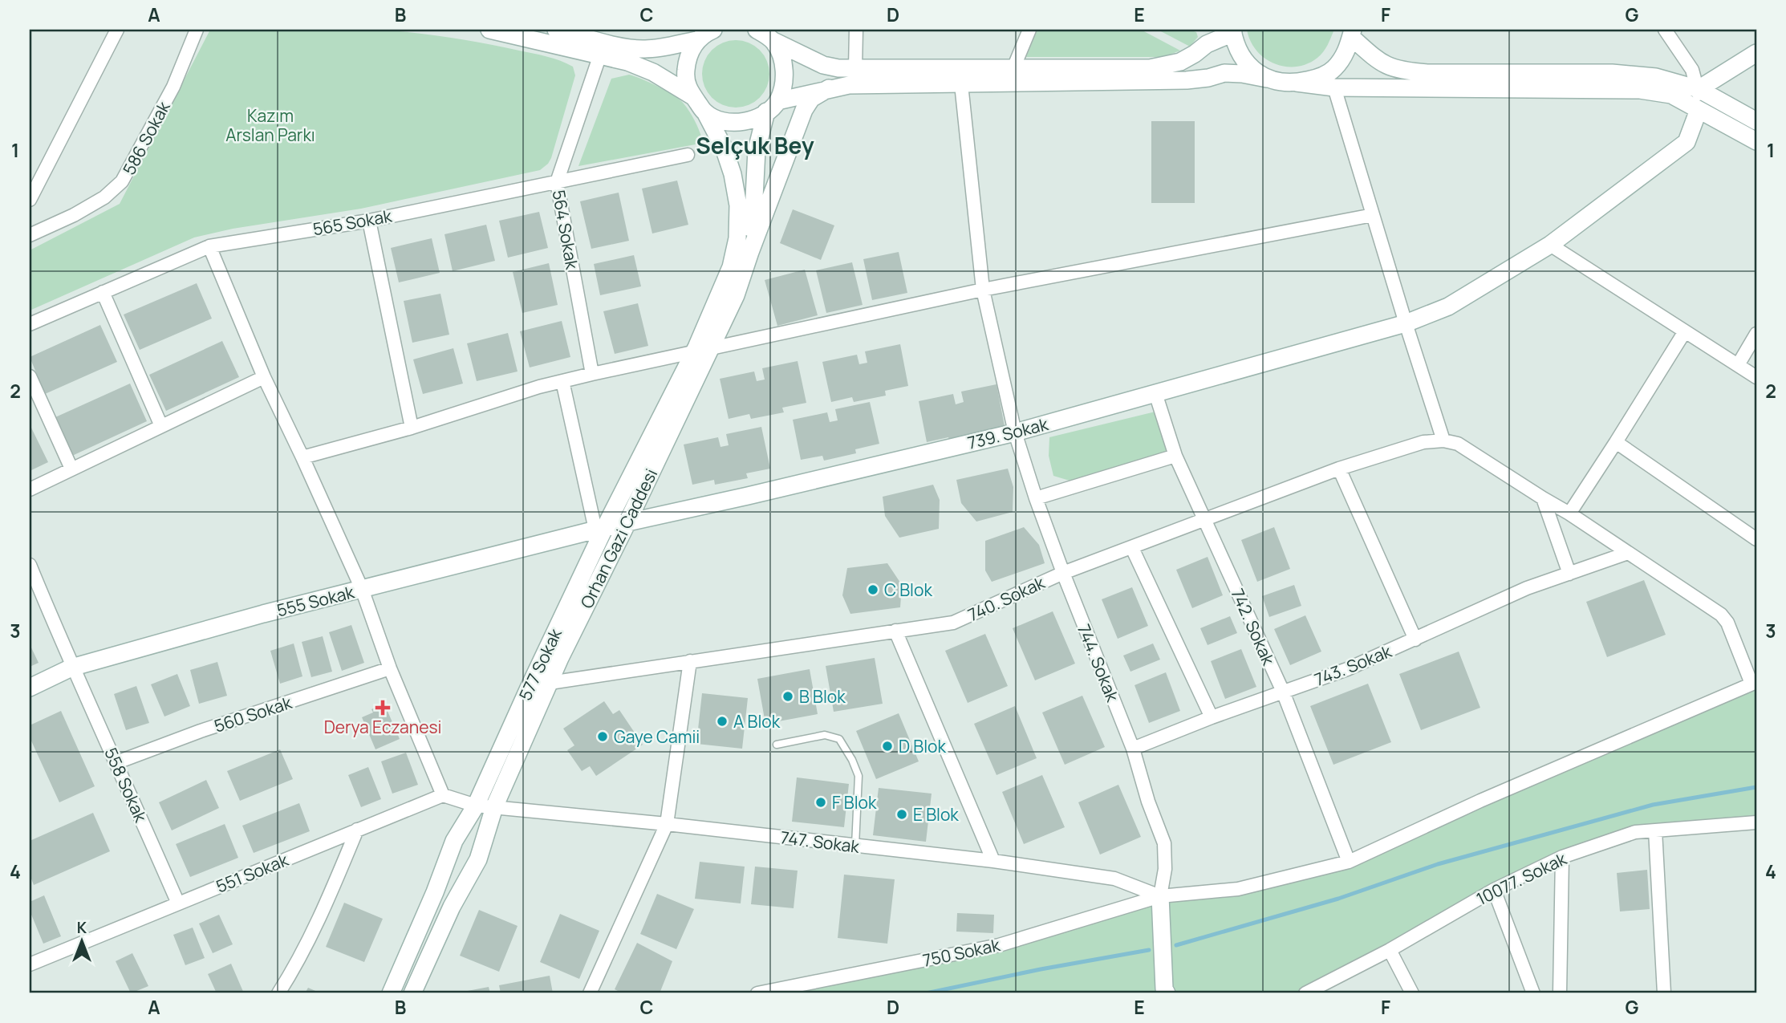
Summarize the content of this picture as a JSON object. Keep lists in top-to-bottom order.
{
  "streets": {
    "street": [
      "586 Sokak",
      "565 Sokak",
      "564 Sokak",
      "739. Sokak",
      "Orhan Gazi Caddesi",
      "740. Sokak",
      "555 Sokak",
      "742. Sokak",
      "744. Sokak",
      "577 Sokak",
      "743. Sokak",
      "560 Sokak",
      "558 Sokak",
      "747. Sokak",
      "551 Sokak",
      "10077. Sokak",
      "750 Sokak"
    ]
  },
  "crossings": [
    ["565 Sokak", "564 Sokak"],
    ["739. Sokak", "Orhan Gazi Caddesi"],
    ["739. Sokak", "555 Sokak"],
    ["739. Sokak", "742. Sokak"],
    ["739. Sokak", "744. Sokak"],
    ["739. Sokak", "577 Sokak"],
    ["Orhan Gazi Caddesi", "740. Sokak"],
    ["Orhan Gazi Caddesi", "577 Sokak"],
    ["Orhan Gazi Caddesi", "747. Sokak"],
    ["740. Sokak", "742. Sokak"],
    ["740. Sokak", "744. Sokak"],
    ["555 Sokak", "577 Sokak"],
    ["555 Sokak", "558 Sokak"],
    ["742. Sokak", "743. Sokak"],
    ["744. Sokak", "743. Sokak"],
    ["744. Sokak", "747. Sokak"],
    ["744. Sokak", "750 Sokak"],
    ["577 Sokak", "747. Sokak"],
    ["560 Sokak", "558 Sokak"],
    ["558 Sokak", "551 Sokak"],
    ["747. Sokak", "750 Sokak"]
  ],
  "districts": ["Selçuk Bey"],
  "parks": ["Kazım Arslan Parkı"],
  "places": {
    "other": [
      "C Blok",
      "B Blok",
      "A Blok",
      "Gaye Camii",
      "D Blok",
      "F Blok",
      "E Blok"
    ],
    "health": ["Derya Eczanesi"]
  },
  "north": "top",
  "grid": {
    "columns": [
      "A",
      "B",
      "C",
      "D",
      "E",
      "F",
      "G"
    ],
    "rows": [
      "1",
      "2",
      "3",
      "4"
    ]
  }
}
